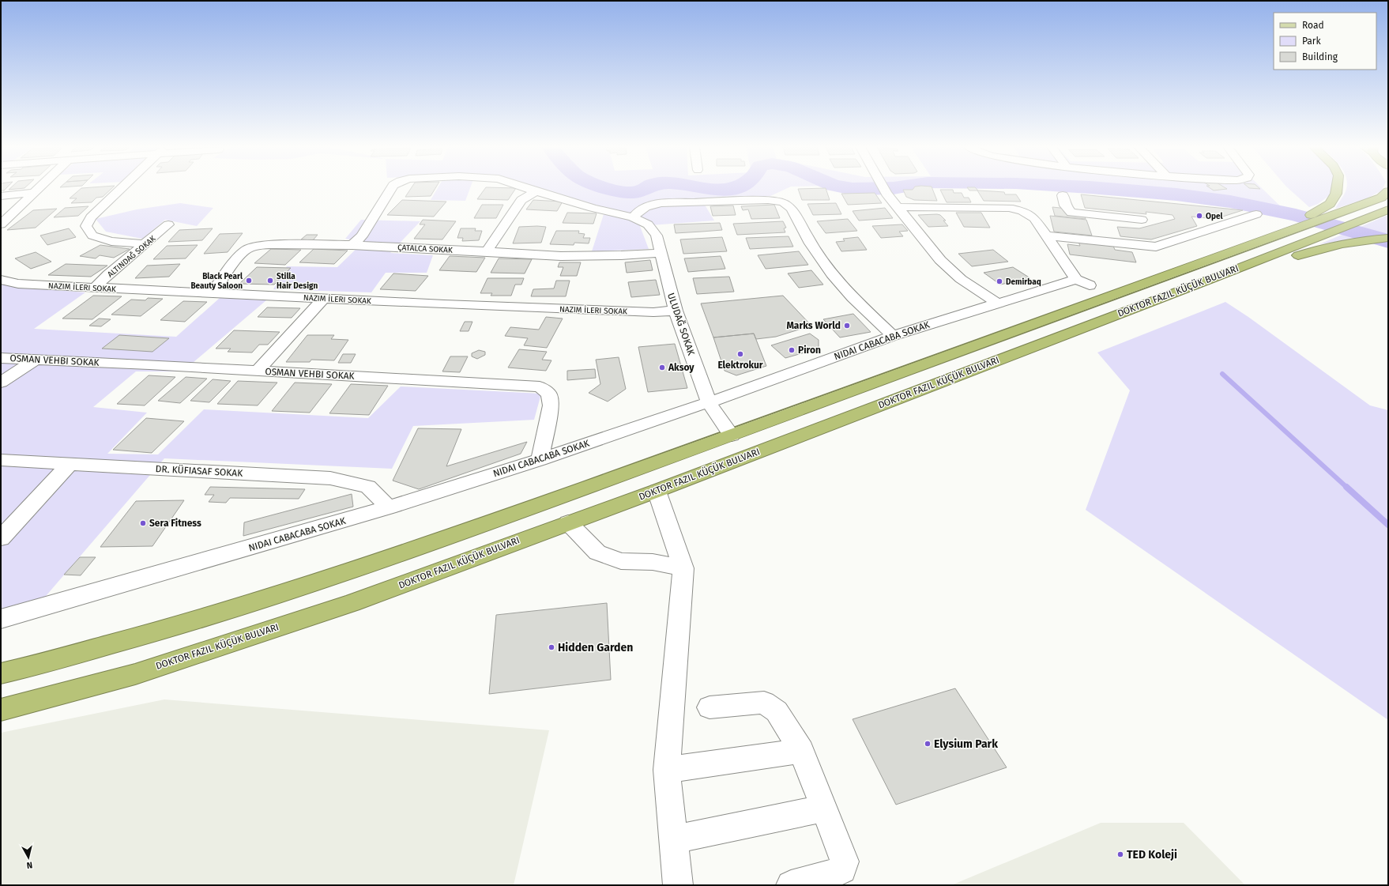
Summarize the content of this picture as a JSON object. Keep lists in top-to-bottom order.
{
  "streets": {
    "street": [
      "ÇATALCA SOKAK",
      "ULUDAĞ SOKAK",
      "NIDAI CABACABA SOKAK",
      "OSMAN VEHBI SOKAK",
      "DR. KÜFIASAF SOKAK"
    ]
  },
  "crossings": [
    ["ÇATALCA SOKAK", "ULUDAĞ SOKAK"],
    ["ULUDAĞ SOKAK", "NIDAI CABACABA SOKAK"],
    ["NIDAI CABACABA SOKAK", "OSMAN VEHBI SOKAK"],
    ["NIDAI CABACABA SOKAK", "DR. KÜFIASAF SOKAK"]
  ],
  "places": [
    "Opel",
    "Black Pearl Beauty Saloon",
    "Stilla Hair Design",
    "Demirbaq",
    "Marks World",
    "Piron",
    "Elektrokur",
    "Aksoy",
    "Sera Fitness",
    "Hidden Garden",
    "Elysium Park",
    "TED Koleji"
  ],
  "legend": ["Road", "Park", "Building"],
  "north": "bottom"
}
